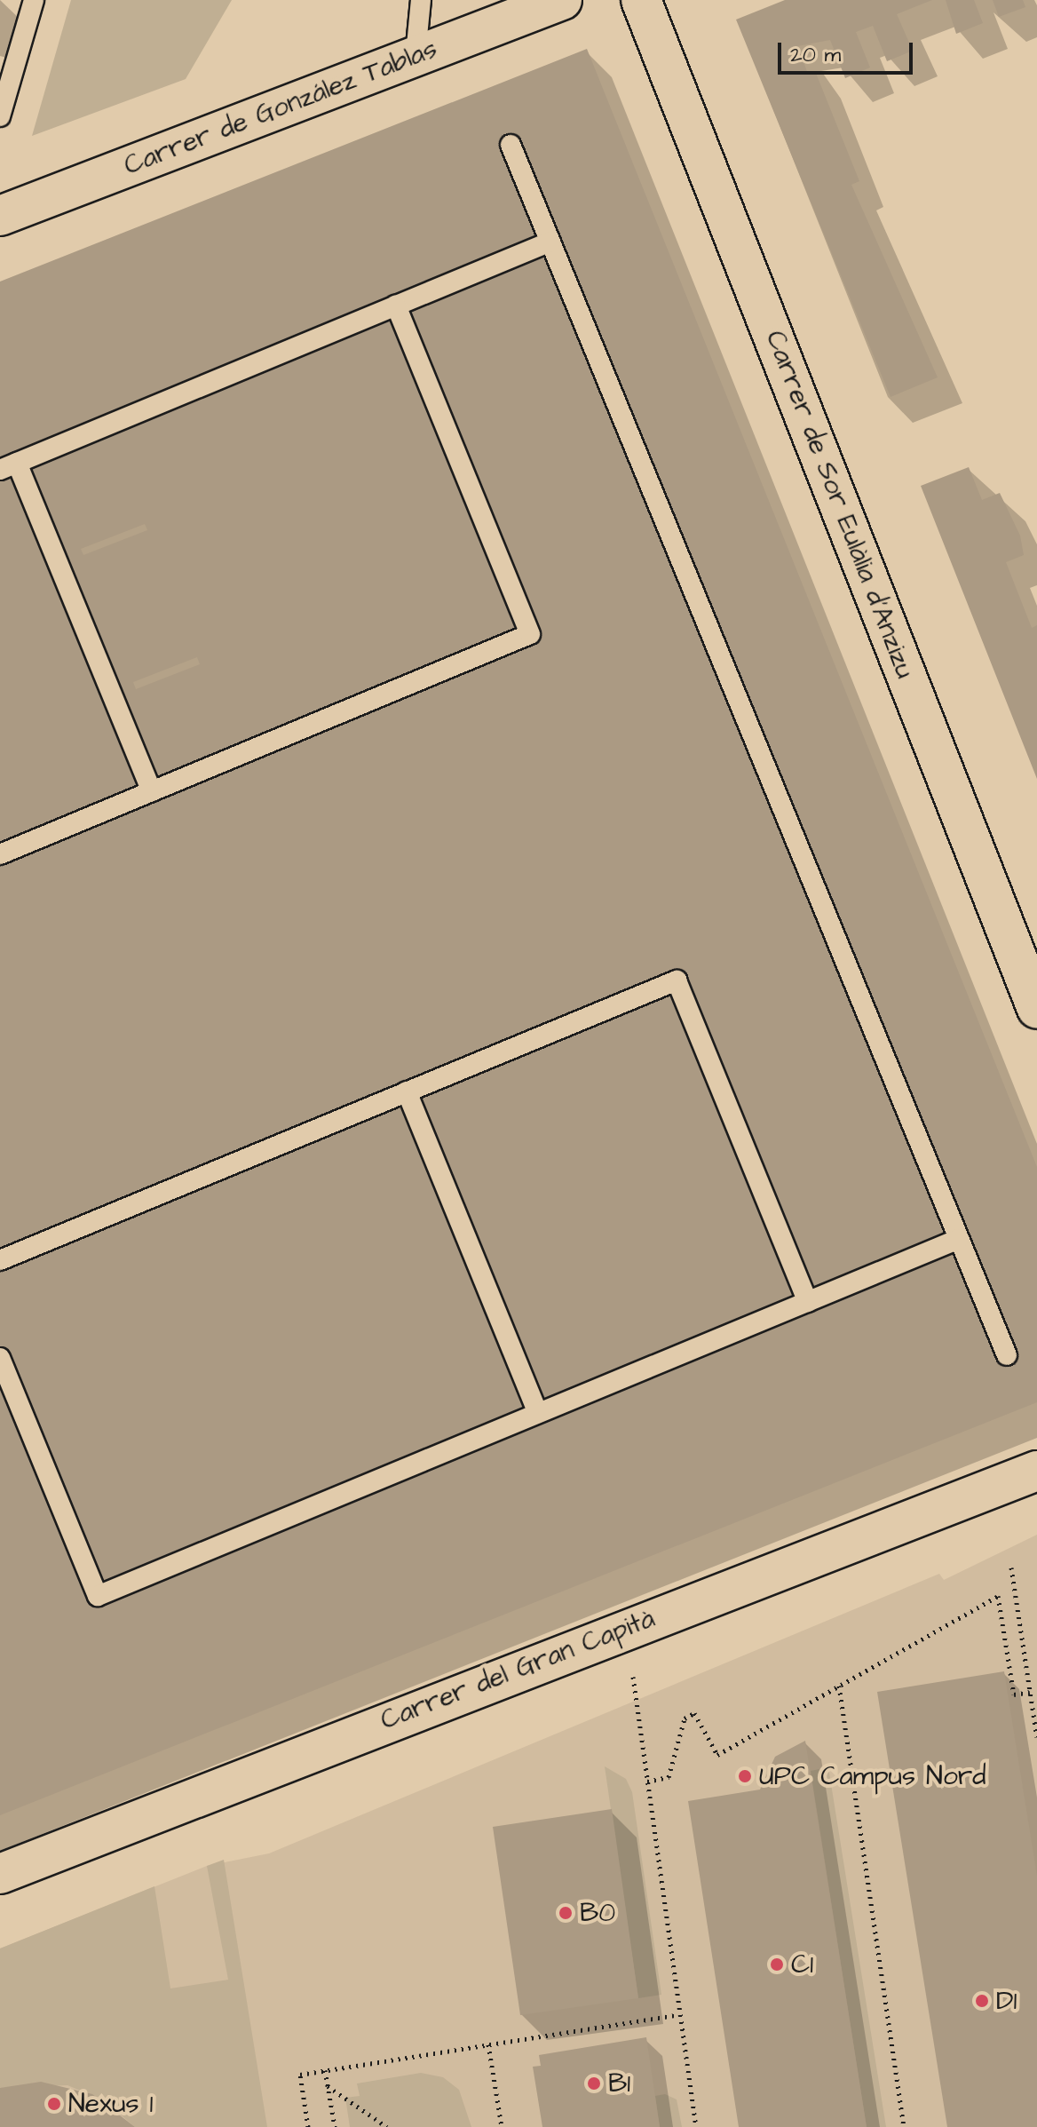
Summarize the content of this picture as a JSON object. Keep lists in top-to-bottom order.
{
  "streets": {
    "street": ["Carrer de González Tablas", "Carrer de Sor Eulàlia d'Anzizu", "Carrer del Gran Capità"]
  },
  "places": [
    "UPC Campus Nord",
    "B0",
    "C1",
    "D1",
    "B1",
    "Nexus 1"
  ],
  "scale_bar": "20 m"
}
